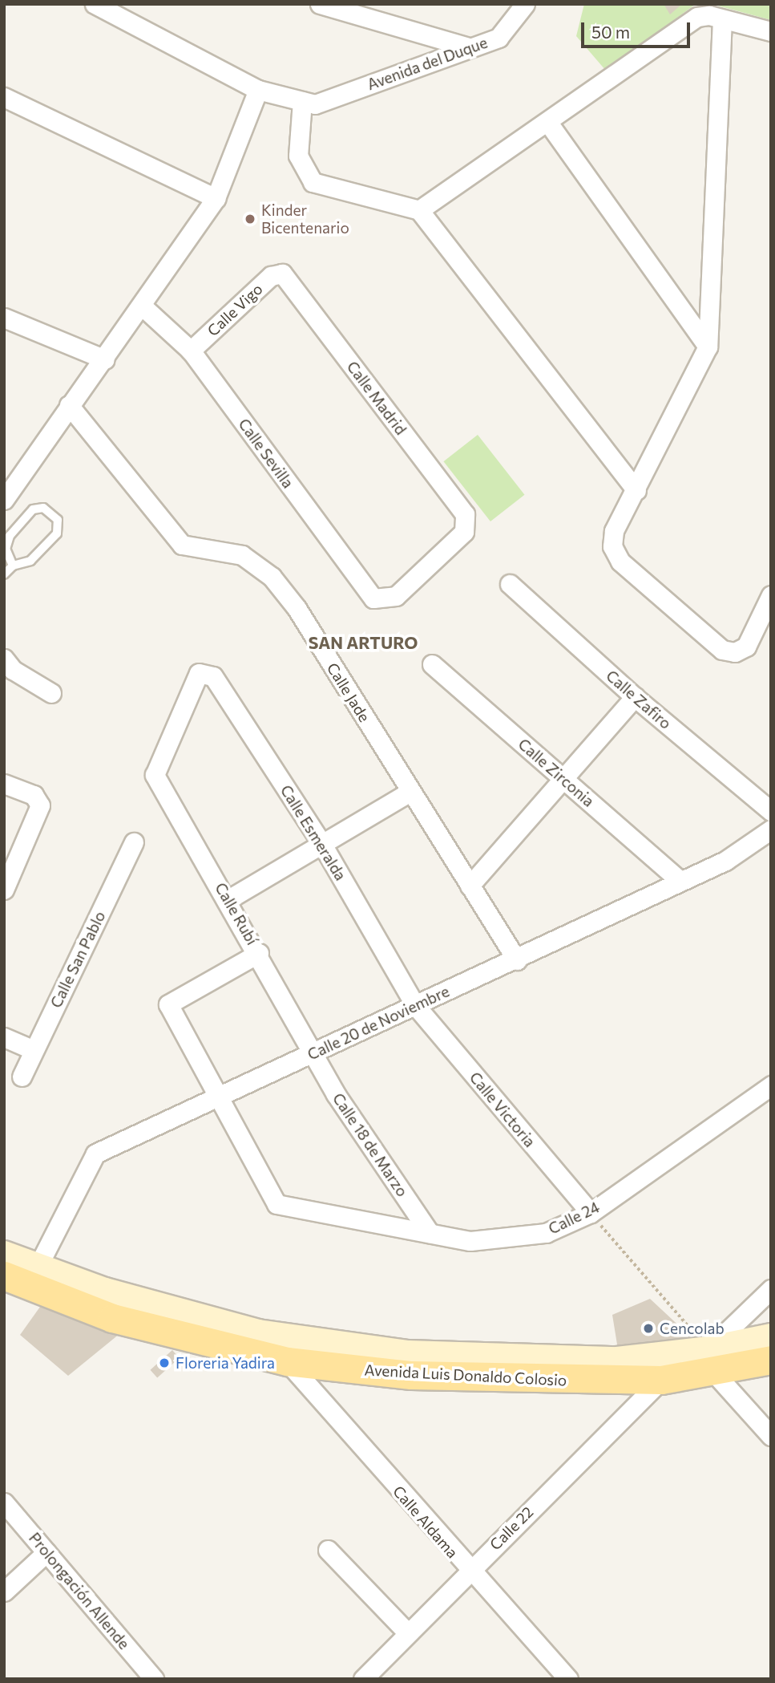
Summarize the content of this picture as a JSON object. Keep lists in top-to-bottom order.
{
  "streets": {
    "main road": ["Avenida Luis Donaldo Colosio"],
    "street": [
      "Avenida del Duque",
      "Calle Vigo",
      "Calle Madrid",
      "Calle Sevilla",
      "Calle Jade",
      "Calle Zafiro",
      "Calle Zirconia",
      "Calle Esmeralda",
      "Calle Rubí",
      "Calle San Pablo",
      "Calle 20 de Noviembre",
      "Calle Victoria",
      "Calle 18 de Marzo",
      "Calle 24",
      "Calle Aldama",
      "Calle 22",
      "Prolongación Allende"
    ]
  },
  "crossings": [
    ["Calle Vigo", "Calle Madrid"],
    ["Calle Vigo", "Calle Sevilla"],
    ["Calle Madrid", "Calle Sevilla"],
    ["Calle Jade", "Calle 20 de Noviembre"],
    ["Calle Zirconia", "Calle 20 de Noviembre"],
    ["Calle Esmeralda", "Calle Rubí"],
    ["Calle Esmeralda", "Calle 20 de Noviembre"],
    ["Calle Esmeralda", "Calle Victoria"],
    ["Calle Rubí", "Calle 20 de Noviembre"],
    ["Calle Rubí", "Calle 18 de Marzo"],
    ["Calle 20 de Noviembre", "Calle Victoria"],
    ["Calle 20 de Noviembre", "Calle 18 de Marzo"],
    ["Calle 20 de Noviembre", "Calle 24"],
    ["Calle 20 de Noviembre", "Avenida Luis Donaldo Colosio"],
    ["Calle Victoria", "Calle 24"],
    ["Calle 18 de Marzo", "Calle 24"],
    ["Avenida Luis Donaldo Colosio", "Calle Aldama"],
    ["Avenida Luis Donaldo Colosio", "Calle 22"],
    ["Calle Aldama", "Calle 22"]
  ],
  "districts": ["SAN ARTURO"],
  "places": ["Kinder Bicentenario", "Cencolab", "Floreria Yadira"],
  "scale_bar": "50 m"
}
